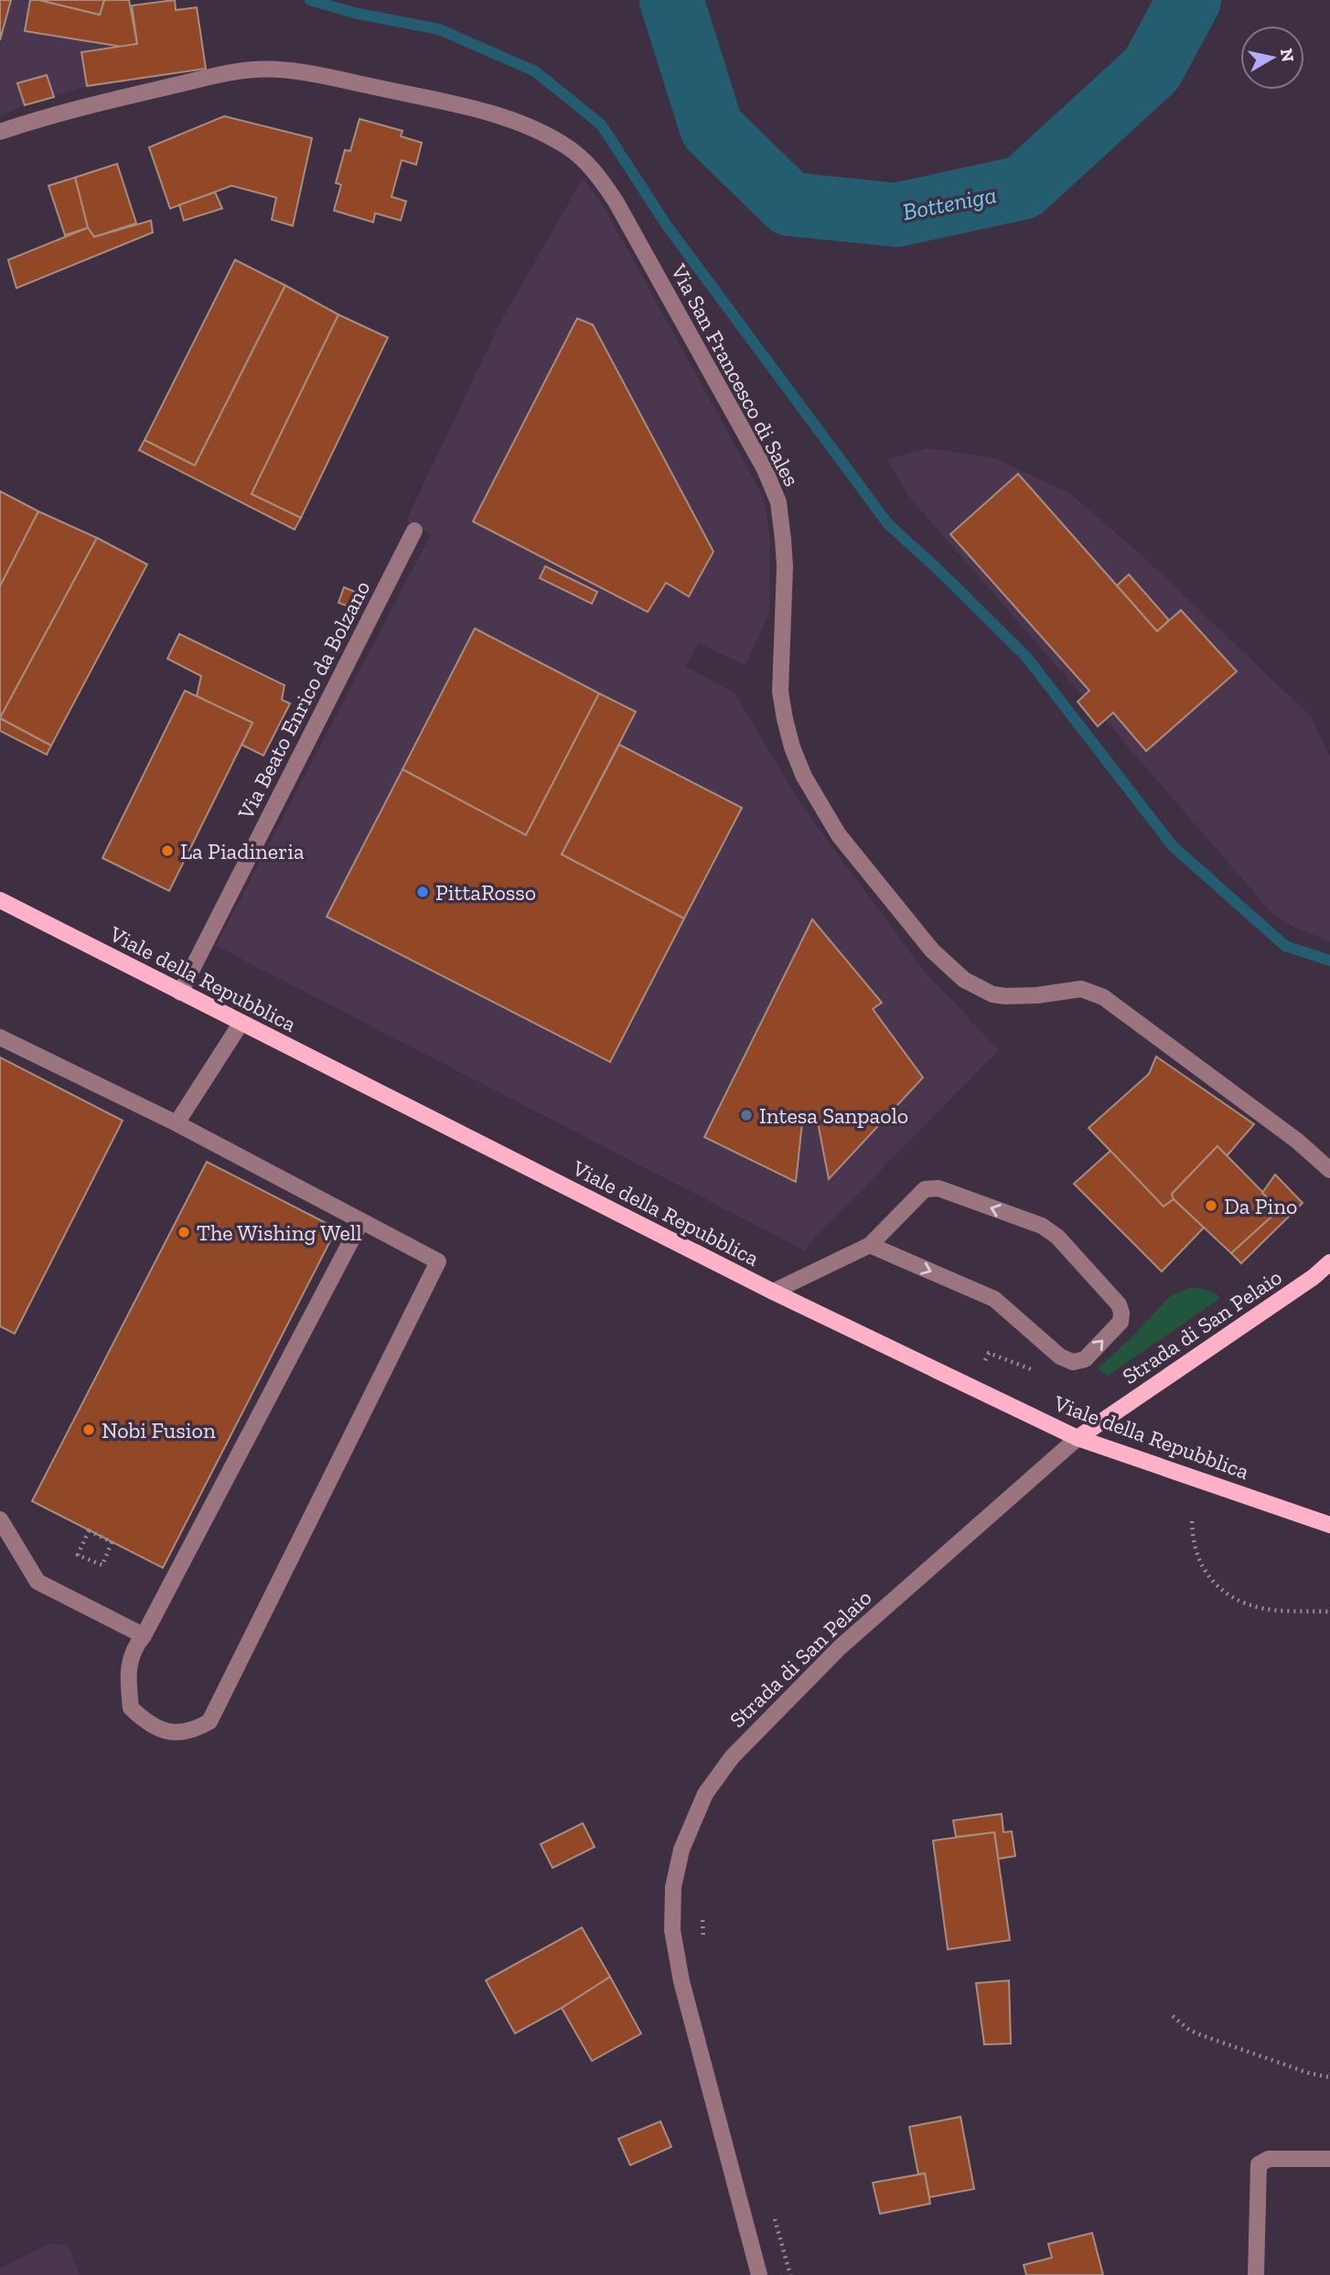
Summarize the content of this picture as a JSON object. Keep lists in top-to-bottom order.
{
  "streets": {
    "main road": ["Viale della Repubblica", "Strada di San Pelaio"],
    "street": ["Via San Francesco di Sales", "Via Beato Enrico da Bolzano"]
  },
  "crossings": [
    ["Via Beato Enrico da Bolzano", "Viale della Repubblica"],
    ["Viale della Repubblica", "Strada di San Pelaio"]
  ],
  "water": ["Botteniga"],
  "places": [
    "La Piadineria",
    "PittaRosso",
    "Intesa Sanpaolo",
    "Da Pino",
    "The Wishing Well",
    "Nobi Fusion"
  ],
  "north": "right"
}
